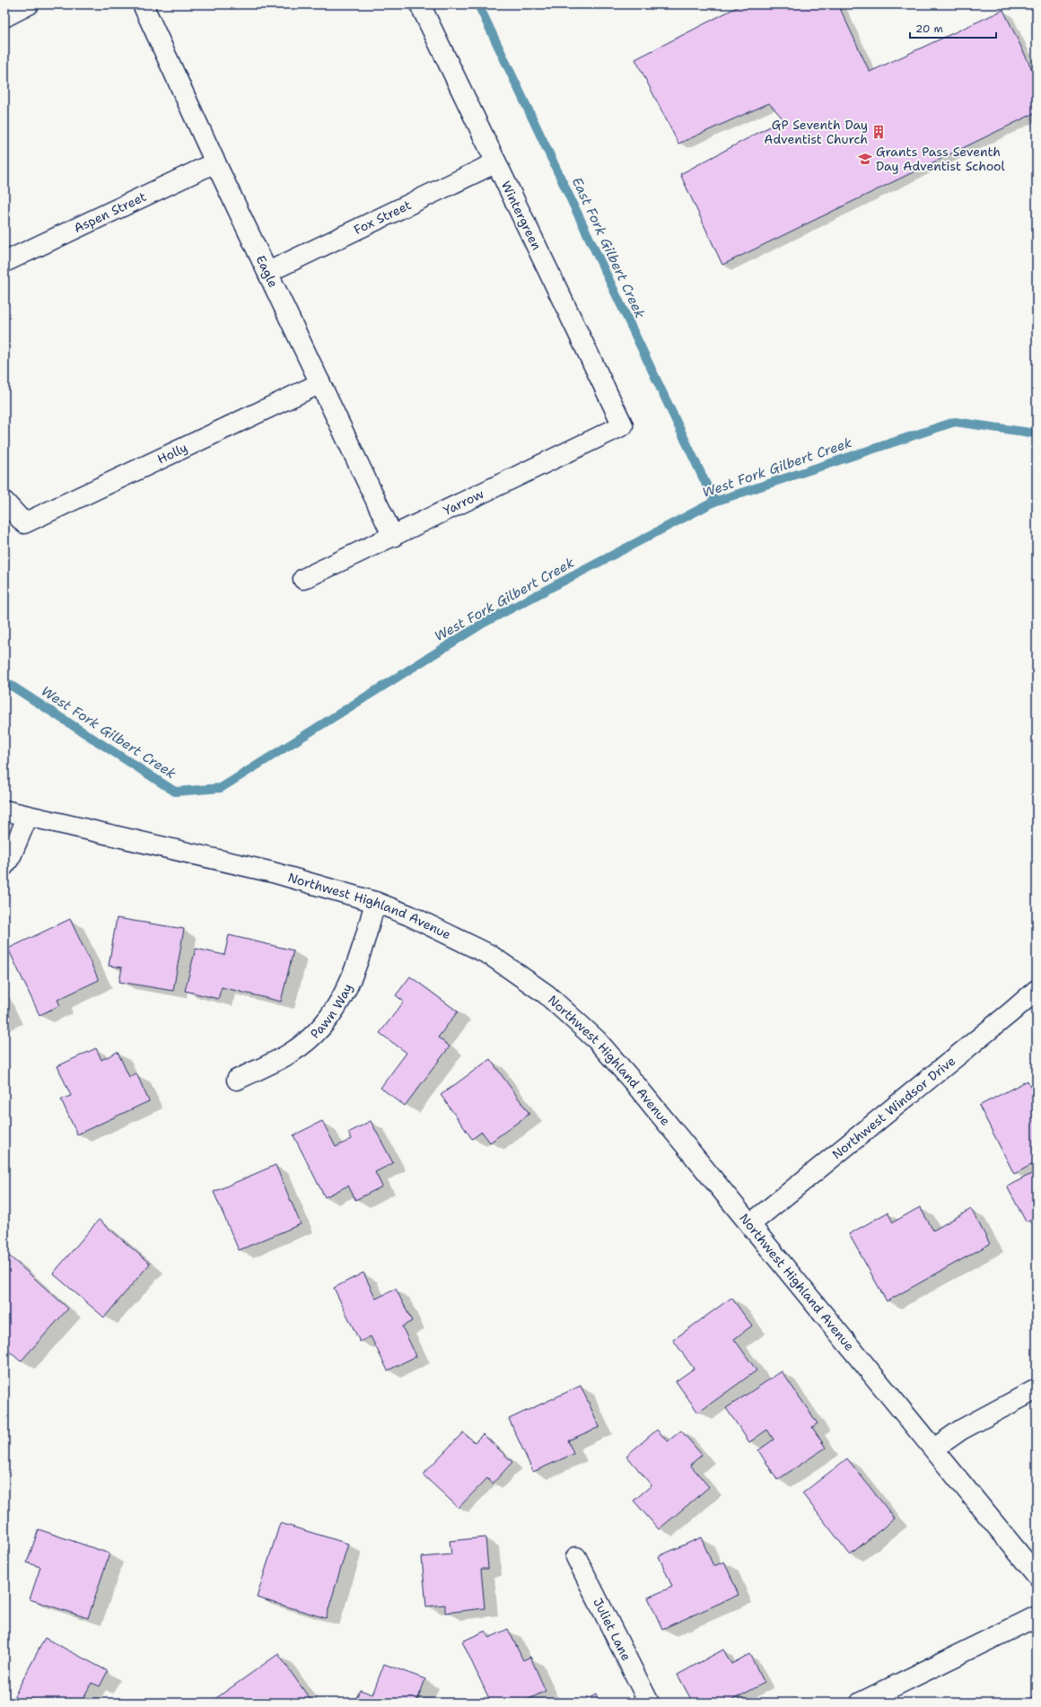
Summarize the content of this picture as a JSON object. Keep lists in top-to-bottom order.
{
  "streets": {
    "street": [
      "Aspen Street",
      "Wintergreen",
      "Fox Street",
      "Eagle",
      "Holly",
      "Yarrow",
      "Northwest Highland Avenue",
      "Pawn Way",
      "Northwest Windsor Drive",
      "Juliet Lane"
    ]
  },
  "crossings": [
    ["Aspen Street", "Eagle"],
    ["Wintergreen", "Fox Street"],
    ["Wintergreen", "Yarrow"],
    ["Fox Street", "Eagle"],
    ["Eagle", "Holly"],
    ["Eagle", "Yarrow"],
    ["Northwest Highland Avenue", "Pawn Way"],
    ["Northwest Highland Avenue", "Northwest Windsor Drive"]
  ],
  "water": ["East Fork Gilbert Creek", "West Fork Gilbert Creek"],
  "places": {
    "building": ["GP Seventh Day Adventist Church"],
    "school or university": ["Grants Pass Seventh Day Adventist School"]
  },
  "scale_bar": "20 m"
}
